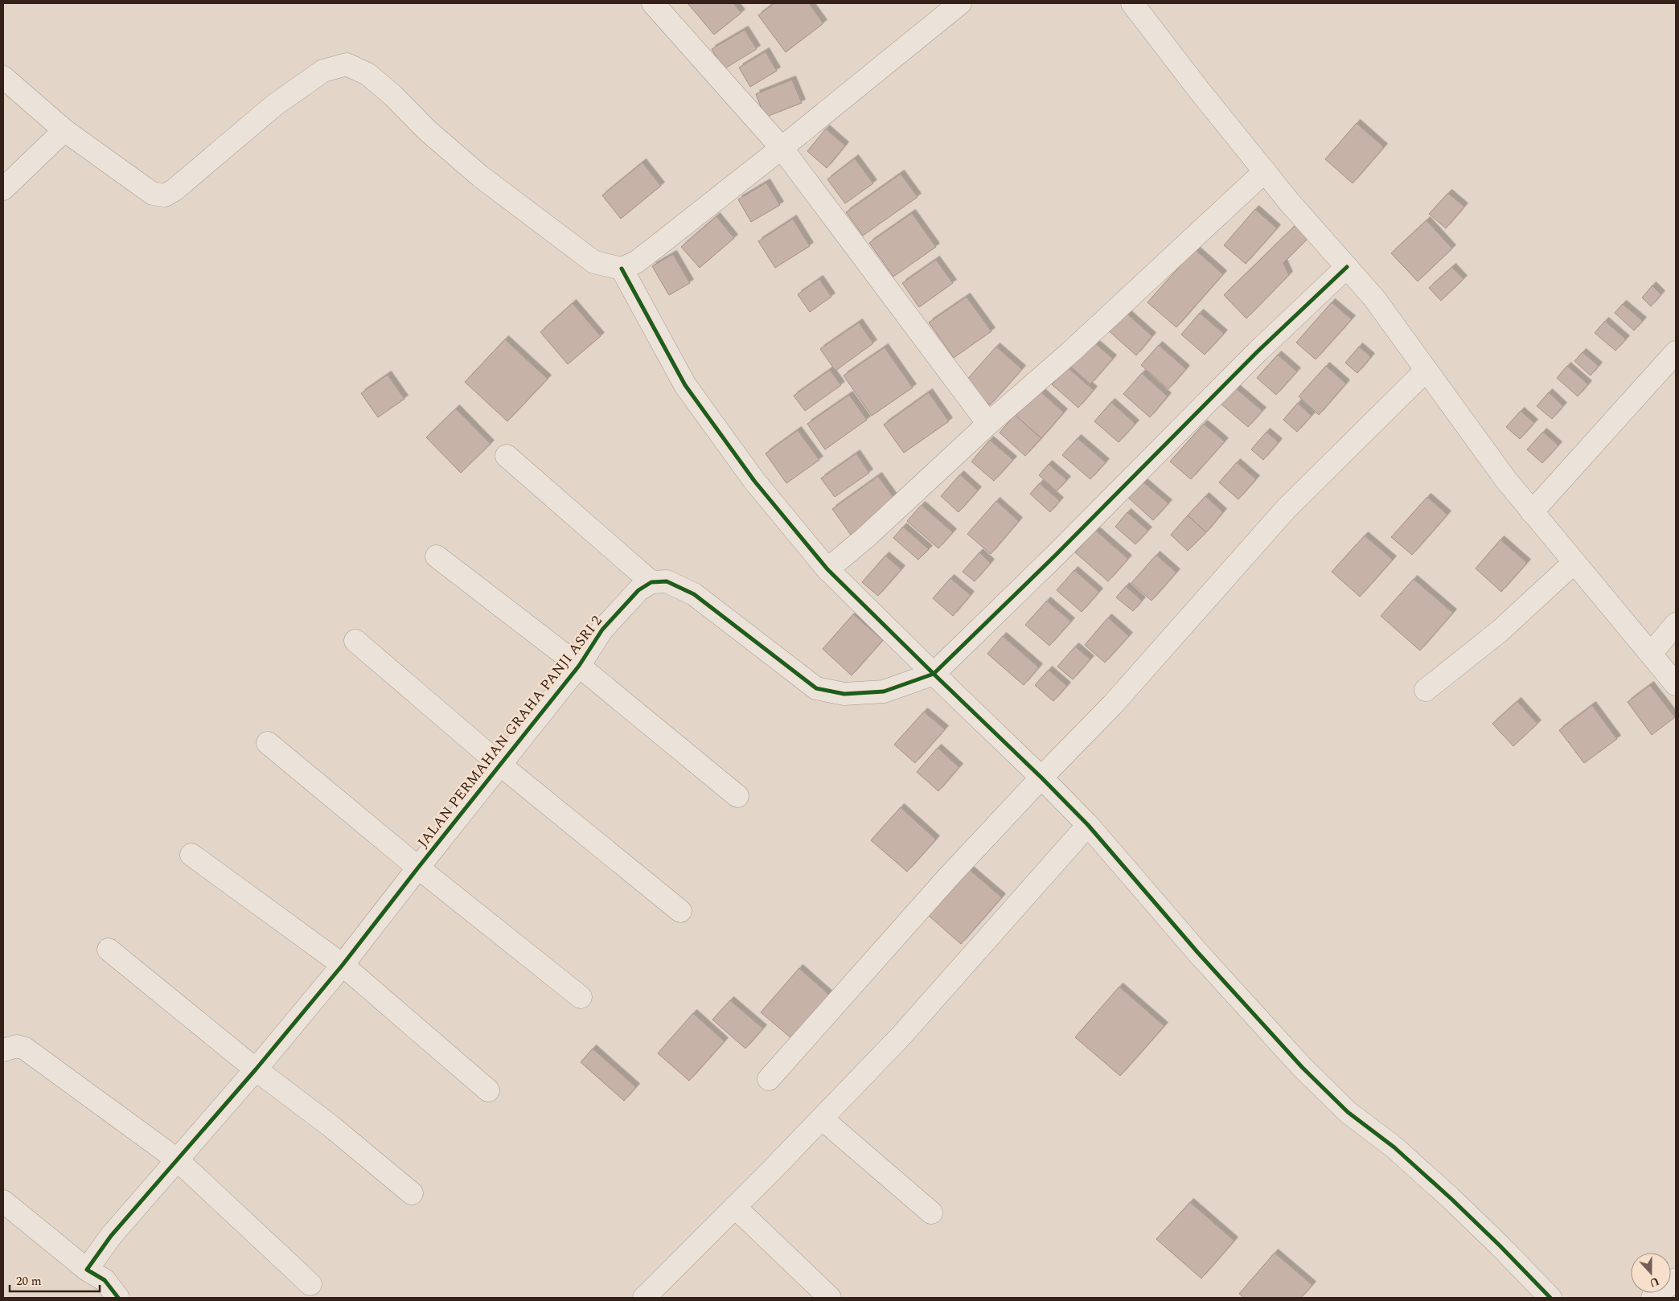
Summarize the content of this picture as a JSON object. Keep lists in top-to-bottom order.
{
  "streets": {
    "street": ["JALAN PERMAHAN GRAHA PANJI ASRI 2"]
  },
  "scale_bar": "20 m",
  "north": "bottom"
}
